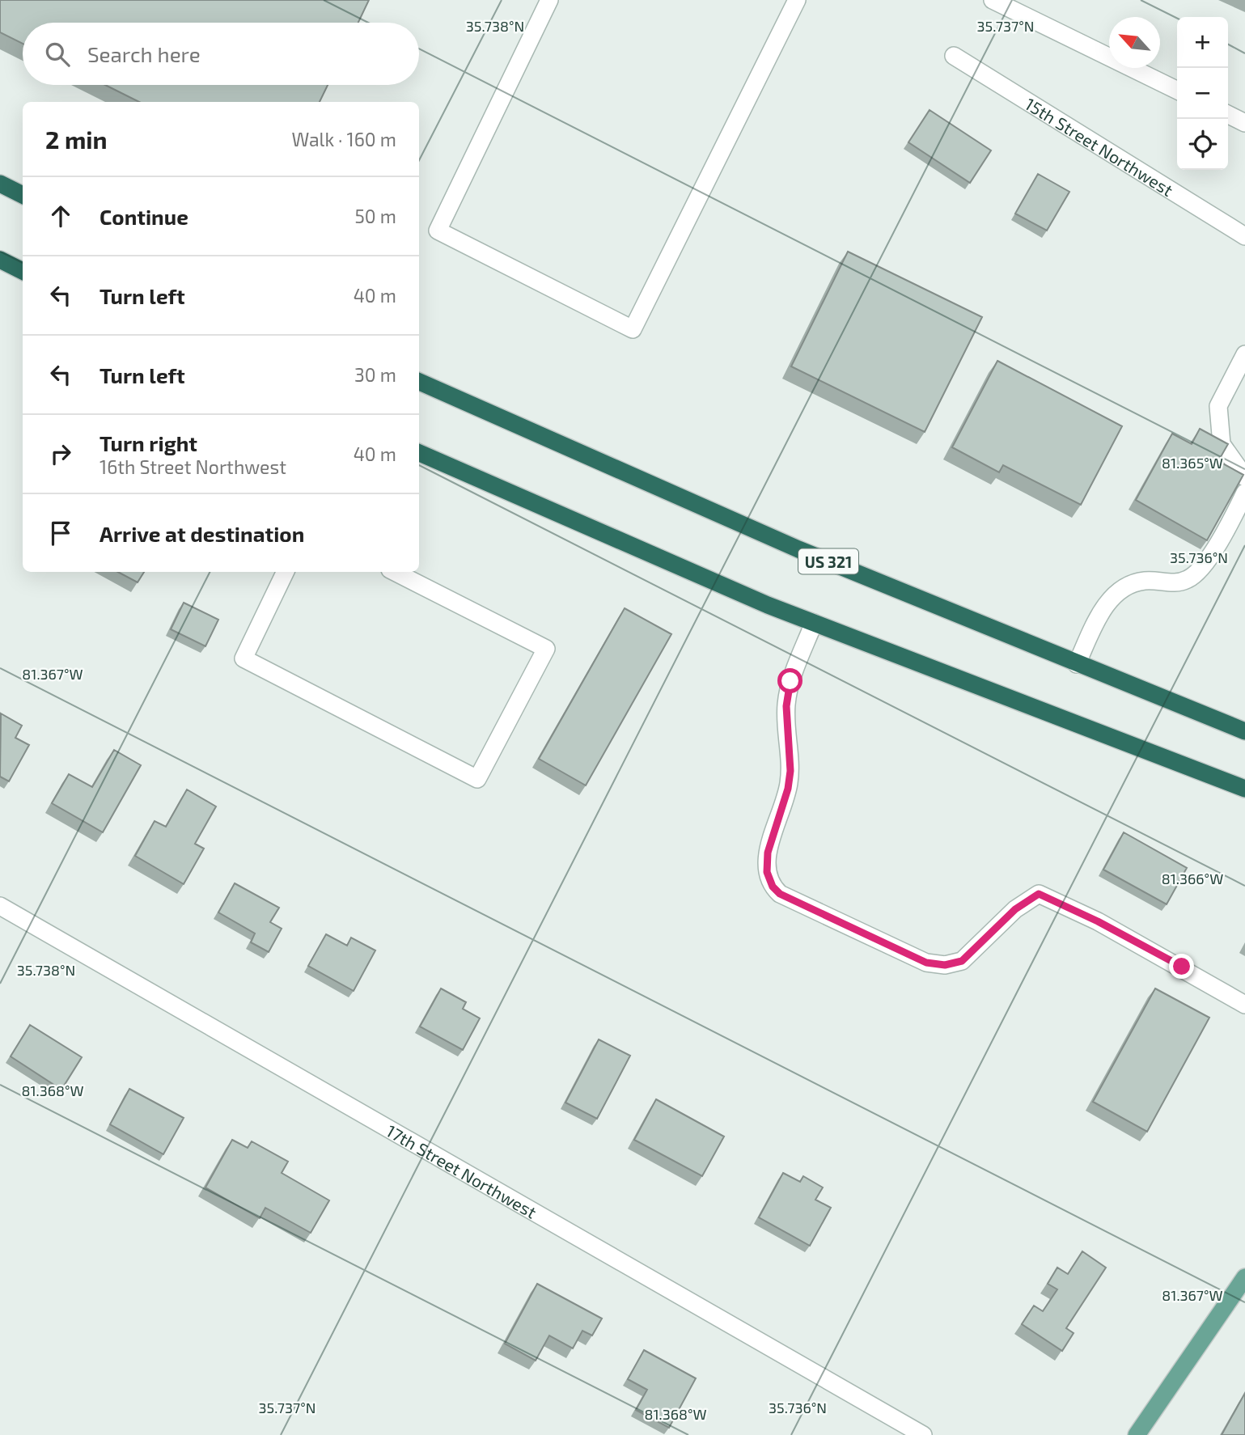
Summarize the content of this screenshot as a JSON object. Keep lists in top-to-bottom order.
{
  "streets": {
    "highway": ["US 321"],
    "street": ["15th Street Northwest", "17th Street Northwest"]
  },
  "north": "top left",
  "page": {
    "map_buttons": ["+", "−"],
    "search": "Search here",
    "heading": ["2 min", "Walk · 160 m"],
    "list": [
      ["Continue", "50 m"],
      ["Turn left", "40 m"],
      ["Turn left", "30 m"],
      ["Turn right", "16th Street Northwest", "40 m"],
      "Arrive at destination"
    ]
  },
  "coordinates": [
    "35.738°N",
    "35.737°N",
    "81.365°W",
    "35.736°N",
    "81.367°W",
    "81.366°W",
    "81.368°W"
  ]
}
